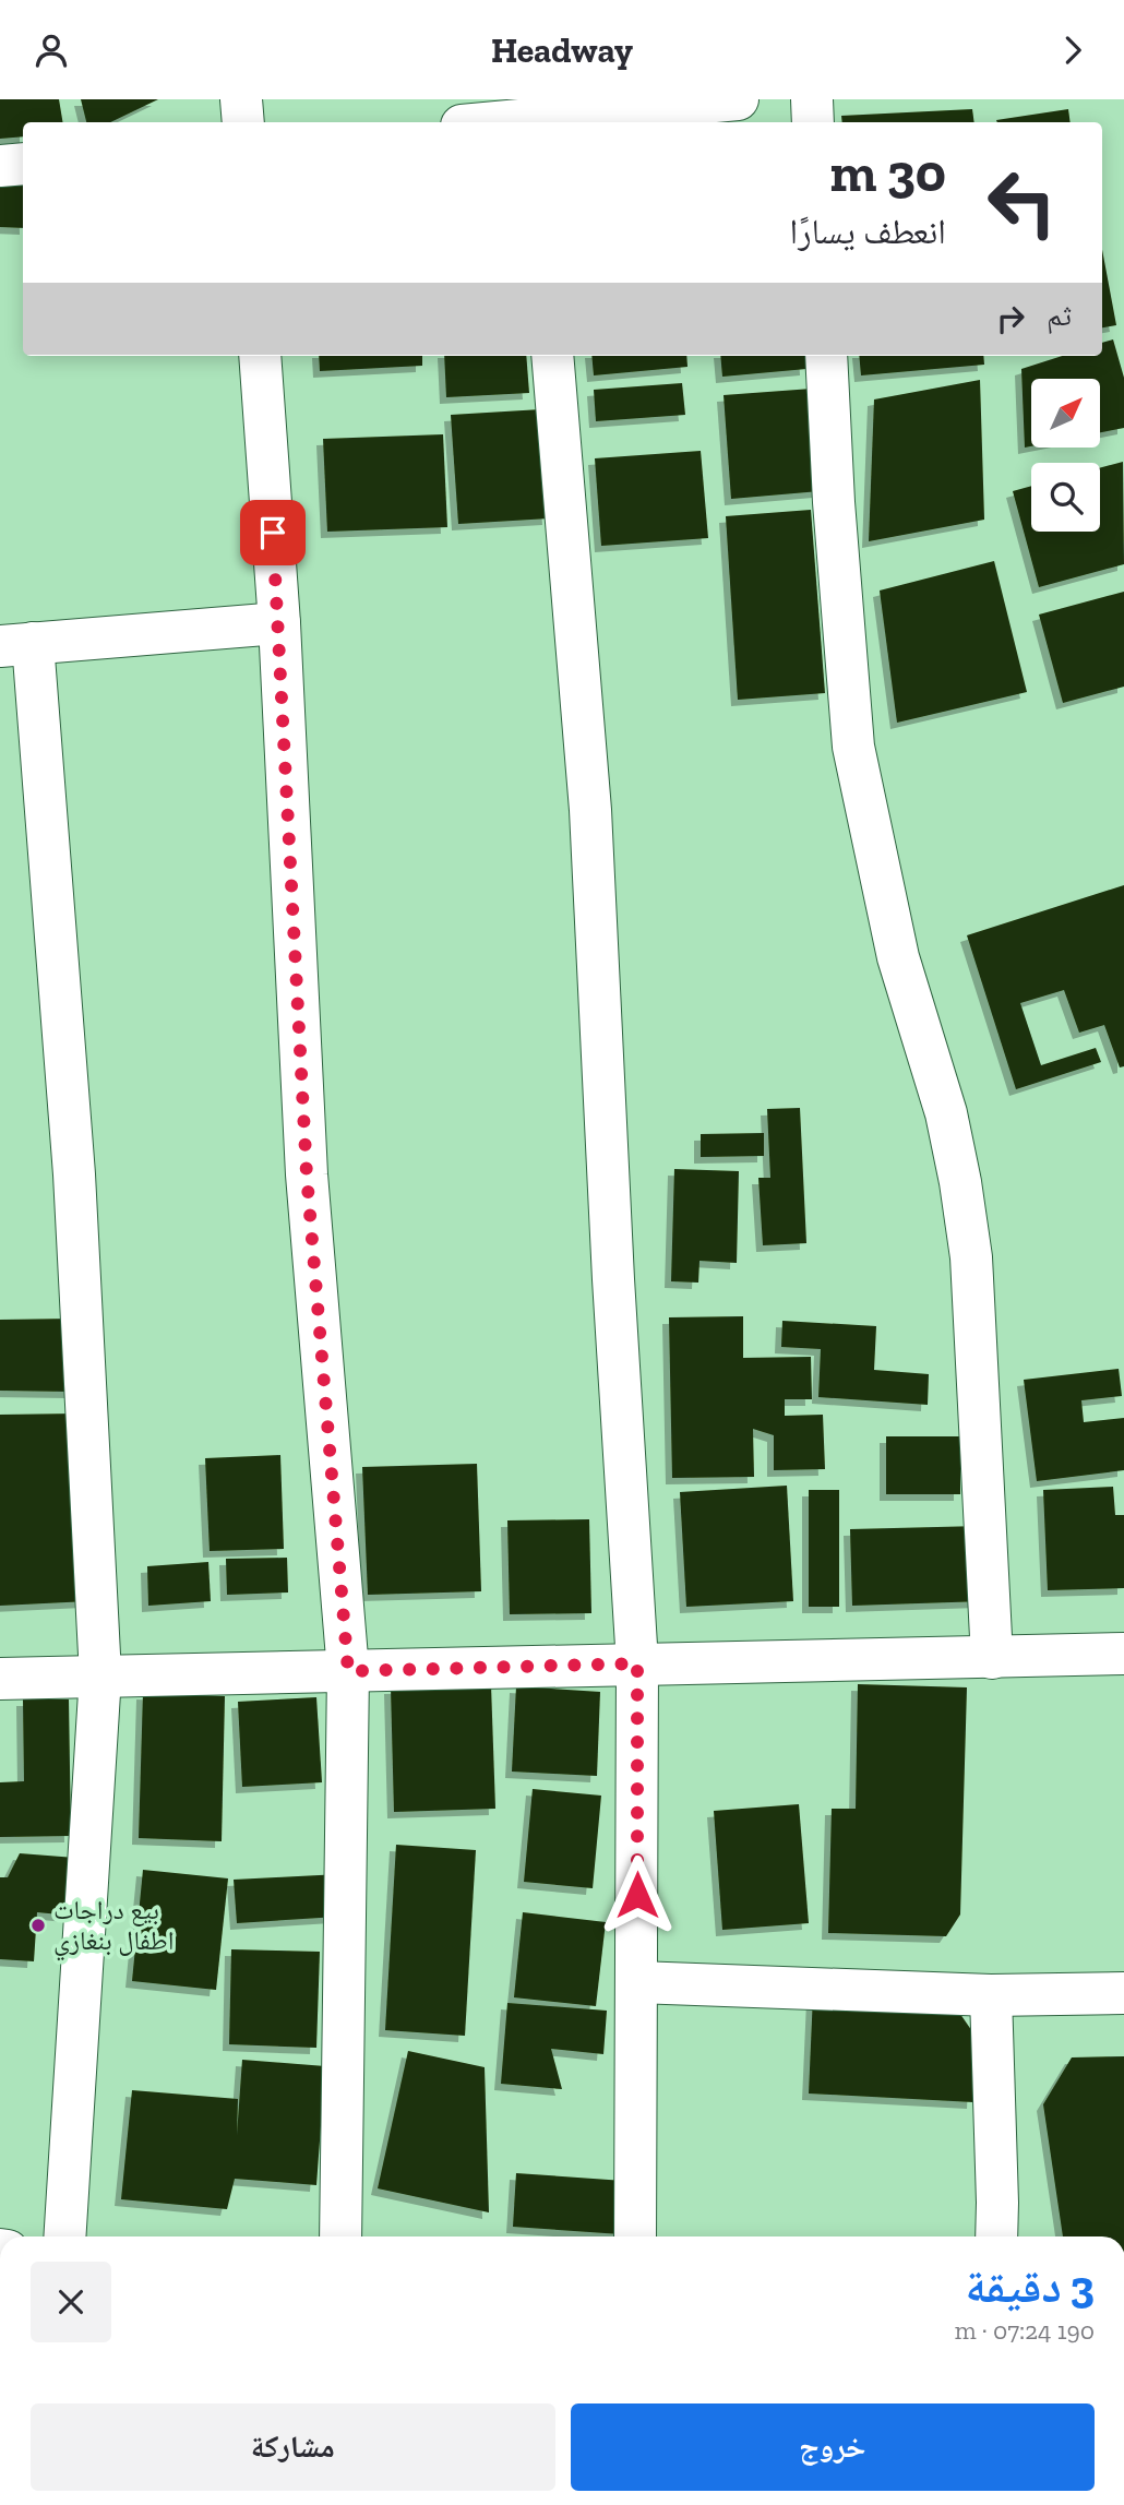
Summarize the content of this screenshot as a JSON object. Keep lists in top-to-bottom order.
{
  "places": ["بيع دراجات اطفال بنغازي"],
  "north": "top right",
  "page": {
    "header": "Headway",
    "turn": ["30 m", "انعطف يسارًا"],
    "then": "ثم",
    "heading": ["3 دقيقة", "190 m · 07:24"],
    "buttons": ["خروج", "مشاركة"]
  }
}
